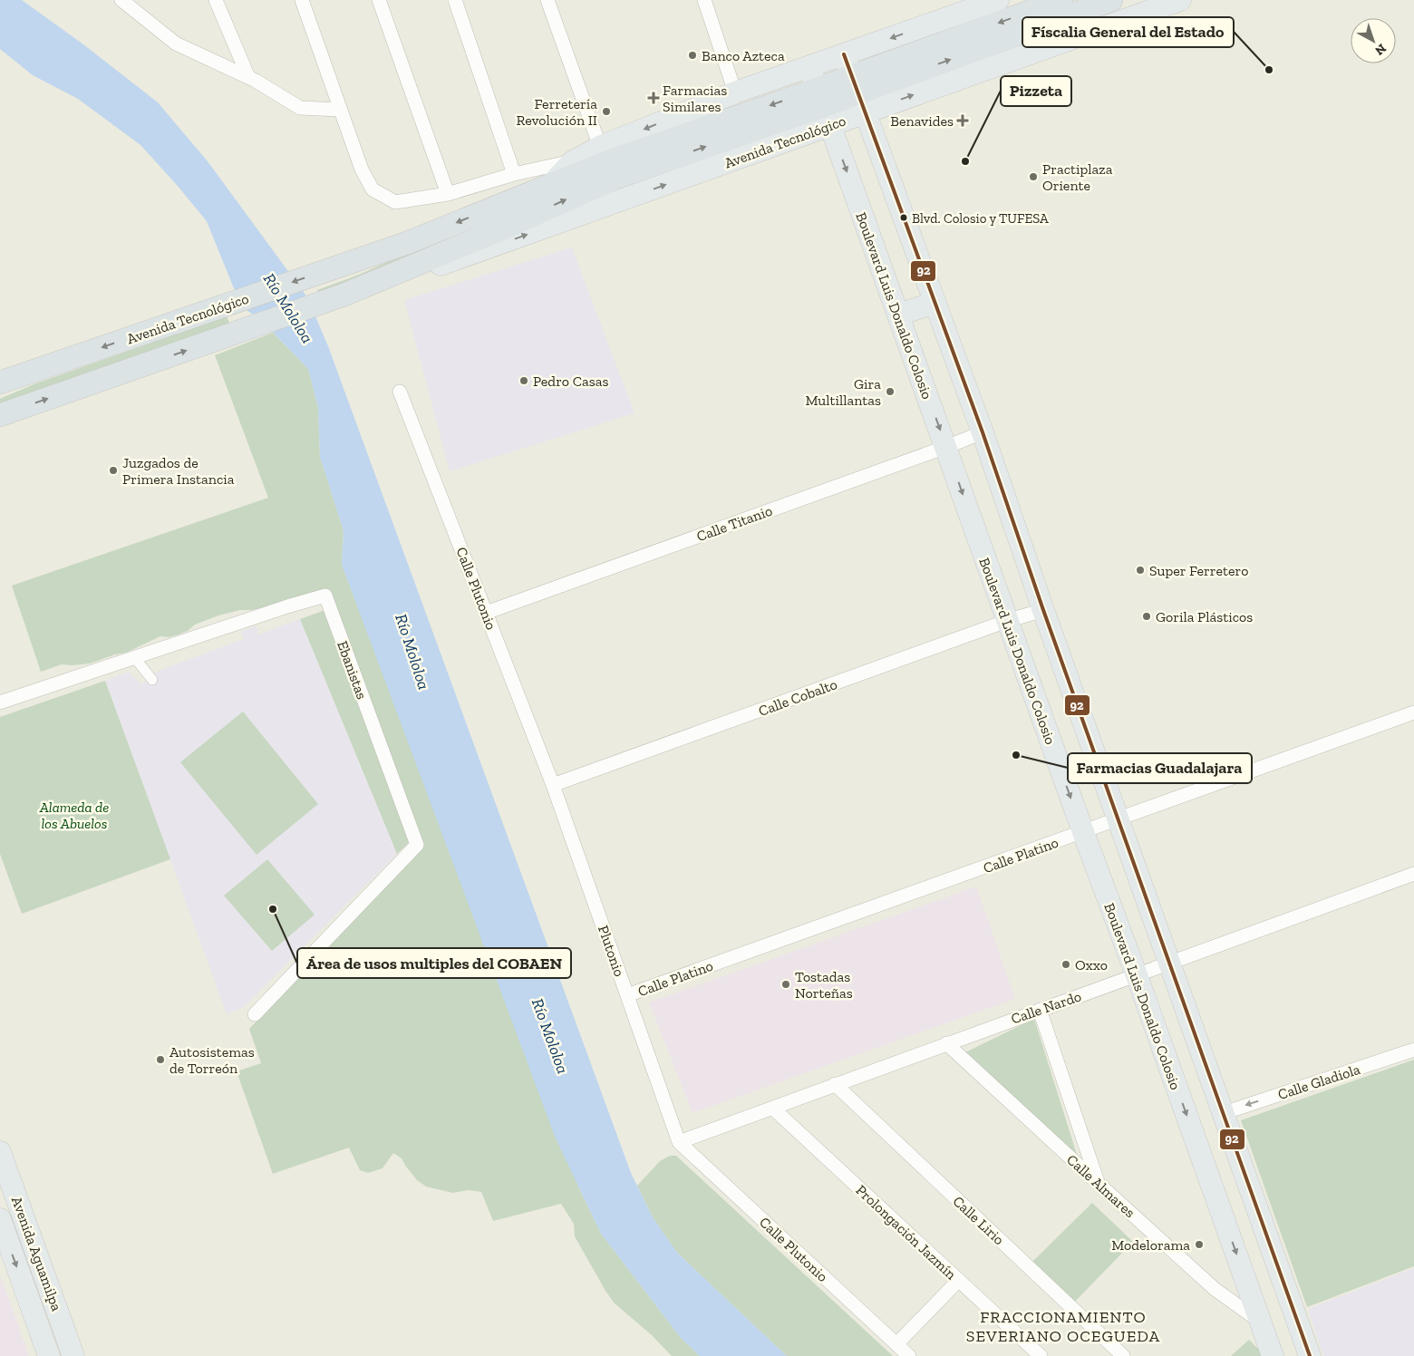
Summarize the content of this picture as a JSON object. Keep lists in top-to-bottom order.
{
  "streets": {
    "highway": ["Avenida Tecnológico"],
    "main road": ["Boulevard Luis Donaldo Colosio", "Avenida Aguamilpa"],
    "street": [
      "Calle Titanio",
      "Calle Plutonio",
      "Ebanistas",
      "Calle Cobalto",
      "Calle Platino",
      "Plutonio",
      "Calle Nardo",
      "Calle Gladiola",
      "Calle Almares",
      "Calle Lirio",
      "Prolongación Jazmín"
    ]
  },
  "crossings": [
    ["Avenida Tecnológico", "Boulevard Luis Donaldo Colosio"],
    ["Boulevard Luis Donaldo Colosio", "Calle Titanio"],
    ["Boulevard Luis Donaldo Colosio", "Calle Cobalto"],
    ["Boulevard Luis Donaldo Colosio", "Calle Platino"],
    ["Boulevard Luis Donaldo Colosio", "Calle Nardo"],
    ["Boulevard Luis Donaldo Colosio", "Calle Almares"],
    ["Calle Titanio", "Calle Plutonio"],
    ["Calle Plutonio", "Calle Cobalto"],
    ["Calle Plutonio", "Plutonio"],
    ["Calle Plutonio", "Calle Nardo"],
    ["Calle Cobalto", "Plutonio"],
    ["Calle Platino", "Plutonio"],
    ["Plutonio", "Calle Nardo"],
    ["Calle Nardo", "Calle Almares"],
    ["Calle Nardo", "Calle Lirio"],
    ["Calle Nardo", "Prolongación Jazmín"]
  ],
  "one_way": ["Calle Gladiola"],
  "districts": ["FRACCIONAMIENTO SEVERIANO OCEGUEDA"],
  "water": ["Río Mololoa"],
  "parks": ["Alameda de los Abuelos"],
  "places": {
    "other": [
      "Banco Azteca",
      "Físcalia General del Estado",
      "Ferretería Revolución II",
      "Pizzeta",
      "Practiplaza Oriente",
      "Blvd. Colosio y TUFESA",
      "Pedro Casas",
      "Gira Multillantas",
      "Juzgados de Primera Instancia",
      "Super Ferretero",
      "Gorila Plásticos",
      "Farmacias Guadalajara",
      "Área de usos multiples del COBAEN",
      "Oxxo",
      "Tostadas Norteñas",
      "Autosistemas de Torreón",
      "Modelorama"
    ],
    "health": ["Farmacias Similares", "Benavides"]
  },
  "lines": ["transit line 92"],
  "north": "bottom right"
}
